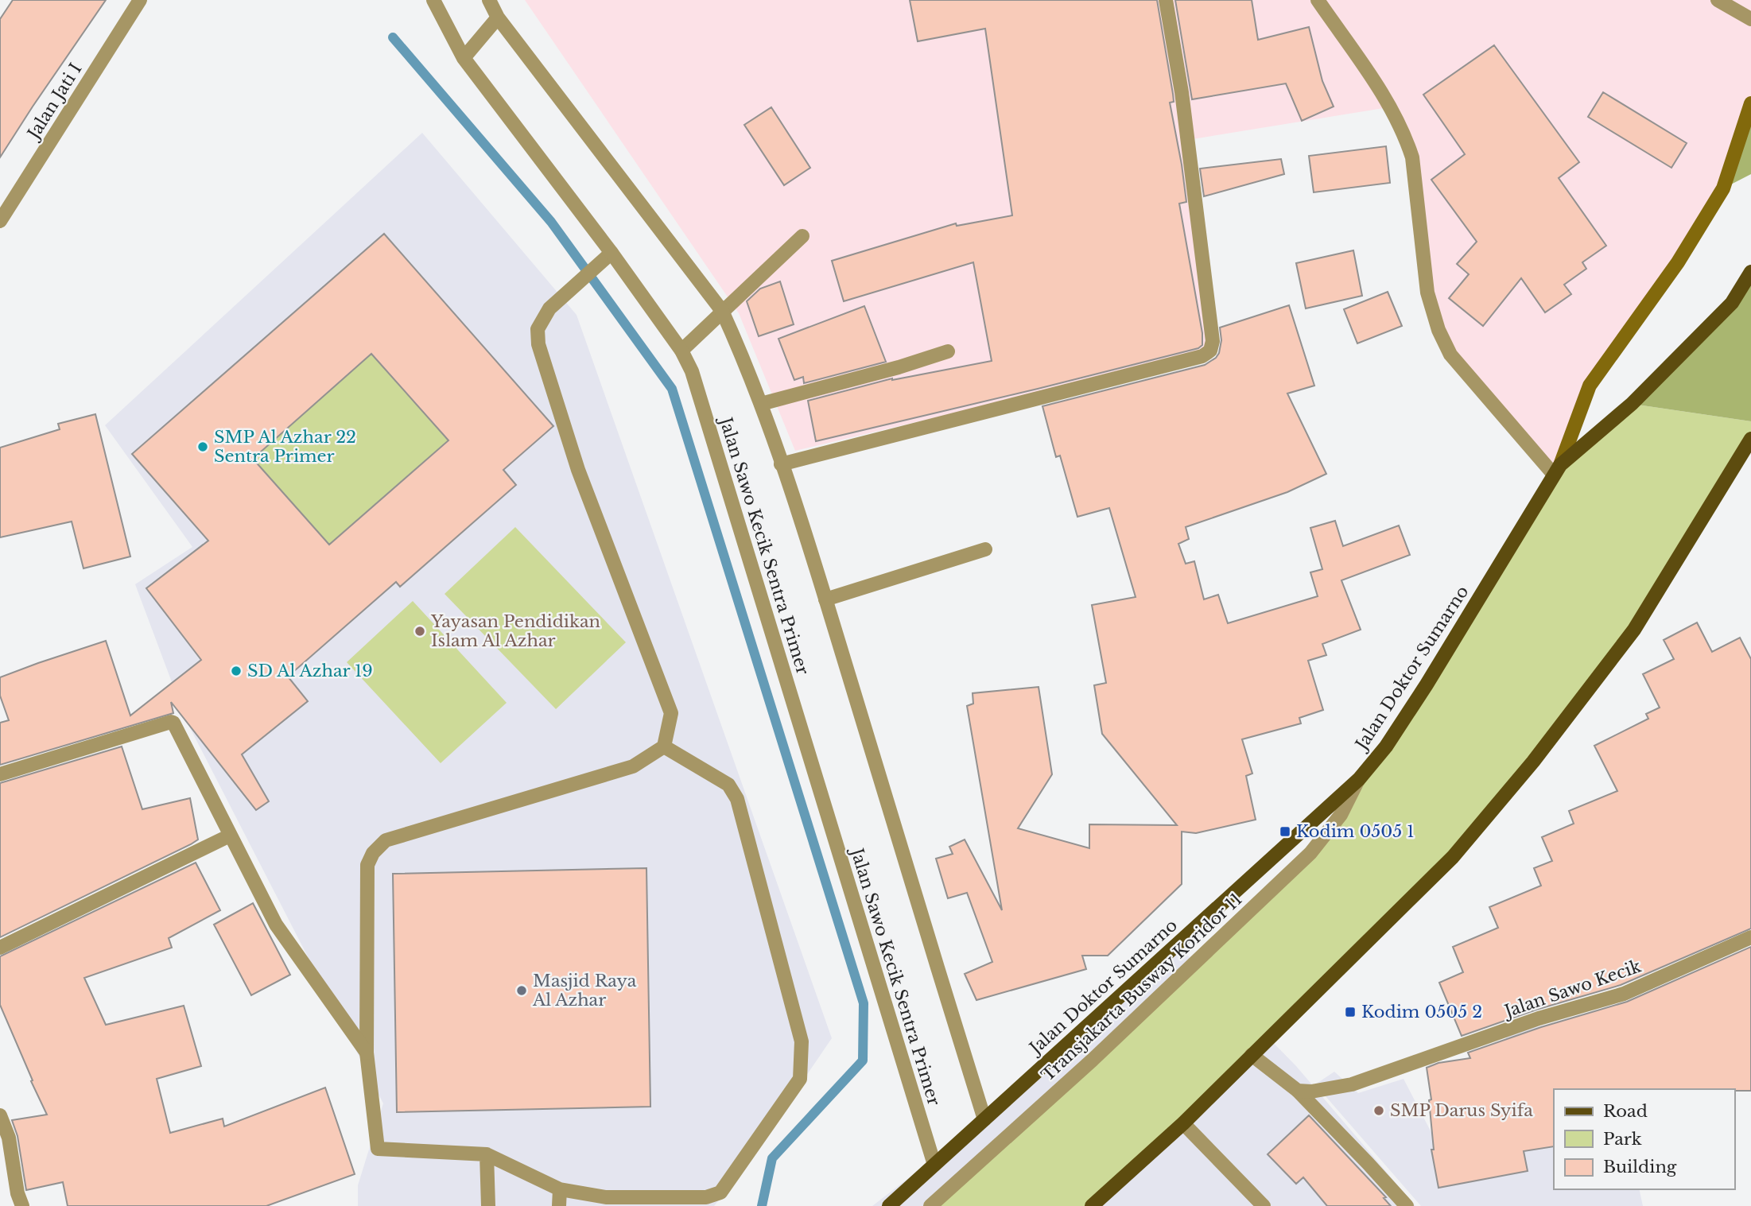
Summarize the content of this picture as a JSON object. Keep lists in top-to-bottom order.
{
  "streets": {
    "main road": ["Jalan Doktor Sumarno"],
    "street": [
      "Jalan Jati I",
      "Jalan Sawo Kecik Sentra Primer",
      "Transjakarta Busway Koridor 11",
      "Jalan Sawo Kecik"
    ]
  },
  "crossings": [
    ["Jalan Sawo Kecik Sentra Primer", "Jalan Doktor Sumarno"],
    ["Jalan Doktor Sumarno", "Transjakarta Busway Koridor 11"]
  ],
  "places": {
    "other": [
      "SMP Al Azhar 22 Sentra Primer",
      "Yayasan Pendidikan Islam Al Azhar",
      "SD Al Azhar 19",
      "Masjid Raya Al Azhar",
      "SMP Darus Syifa"
    ],
    "transit": ["Kodim 0505 1", "Kodim 0505 2"]
  },
  "legend": ["Road", "Park", "Building"]
}
